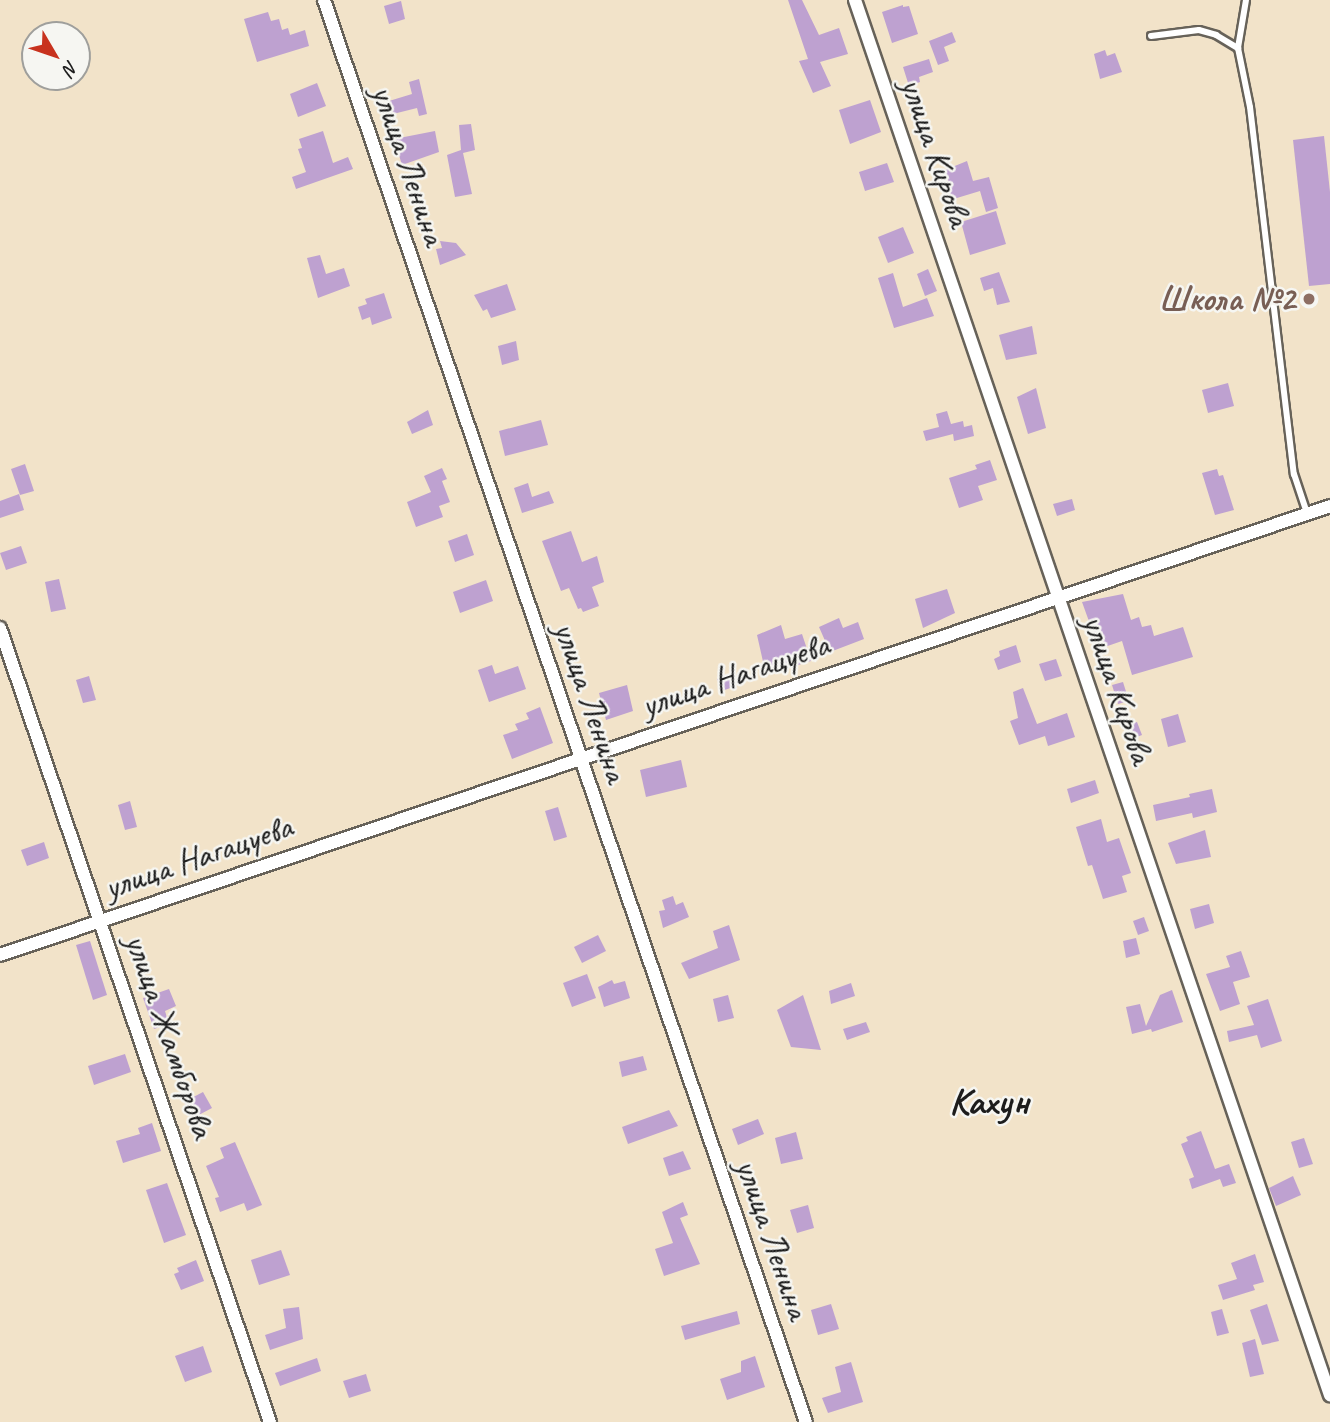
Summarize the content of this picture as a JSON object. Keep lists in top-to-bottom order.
{
  "streets": {
    "street": [
      "улица Кирова",
      "улица Ленина",
      "улица Нагацуева",
      "улица Жамборова"
    ]
  },
  "crossings": [
    ["улица Кирова", "улица Нагацуева"],
    ["улица Ленина", "улица Нагацуева"],
    ["улица Нагацуева", "улица Жамборова"]
  ],
  "districts": ["Кахун"],
  "places": ["Школа №2"],
  "north": "bottom right"
}
